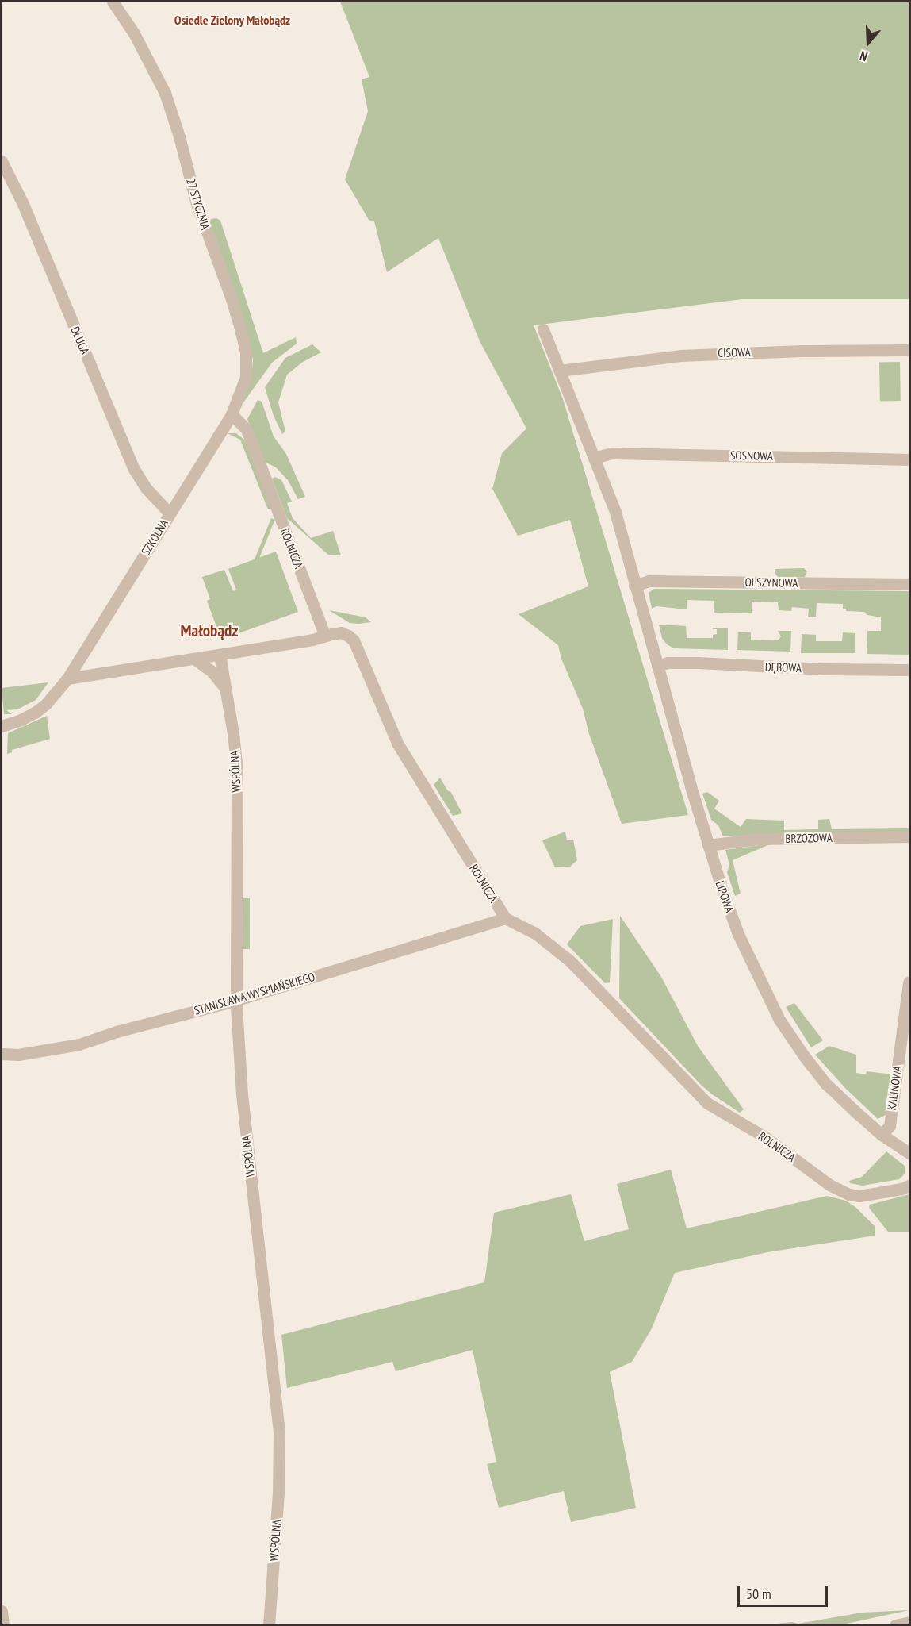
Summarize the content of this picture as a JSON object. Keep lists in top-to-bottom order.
{
  "streets": {
    "street": [
      "27 STYCZNIA",
      "DŁUGA",
      "CISOWA",
      "SOSNOWA",
      "SZKOLNA",
      "ROLNICZA",
      "OLSZYNOWA",
      "DĘBOWA",
      "WSPÓLNA",
      "BRZOZOWA",
      "LIPOWA",
      "STANISŁAWA WYSPIAŃSKIEGO",
      "KALINOWA"
    ]
  },
  "crossings": [
    ["27 STYCZNIA", "SZKOLNA"],
    ["27 STYCZNIA", "ROLNICZA"],
    ["DŁUGA", "SZKOLNA"],
    ["CISOWA", "LIPOWA"],
    ["SOSNOWA", "LIPOWA"],
    ["SZKOLNA", "ROLNICZA"],
    ["ROLNICZA", "STANISŁAWA WYSPIAŃSKIEGO"],
    ["OLSZYNOWA", "LIPOWA"],
    ["DĘBOWA", "LIPOWA"],
    ["WSPÓLNA", "STANISŁAWA WYSPIAŃSKIEGO"],
    ["BRZOZOWA", "LIPOWA"],
    ["LIPOWA", "KALINOWA"]
  ],
  "districts": ["Osiedle Zielony Małobądz", "Małobądz"],
  "scale_bar": "50 m",
  "north": "bottom"
}
